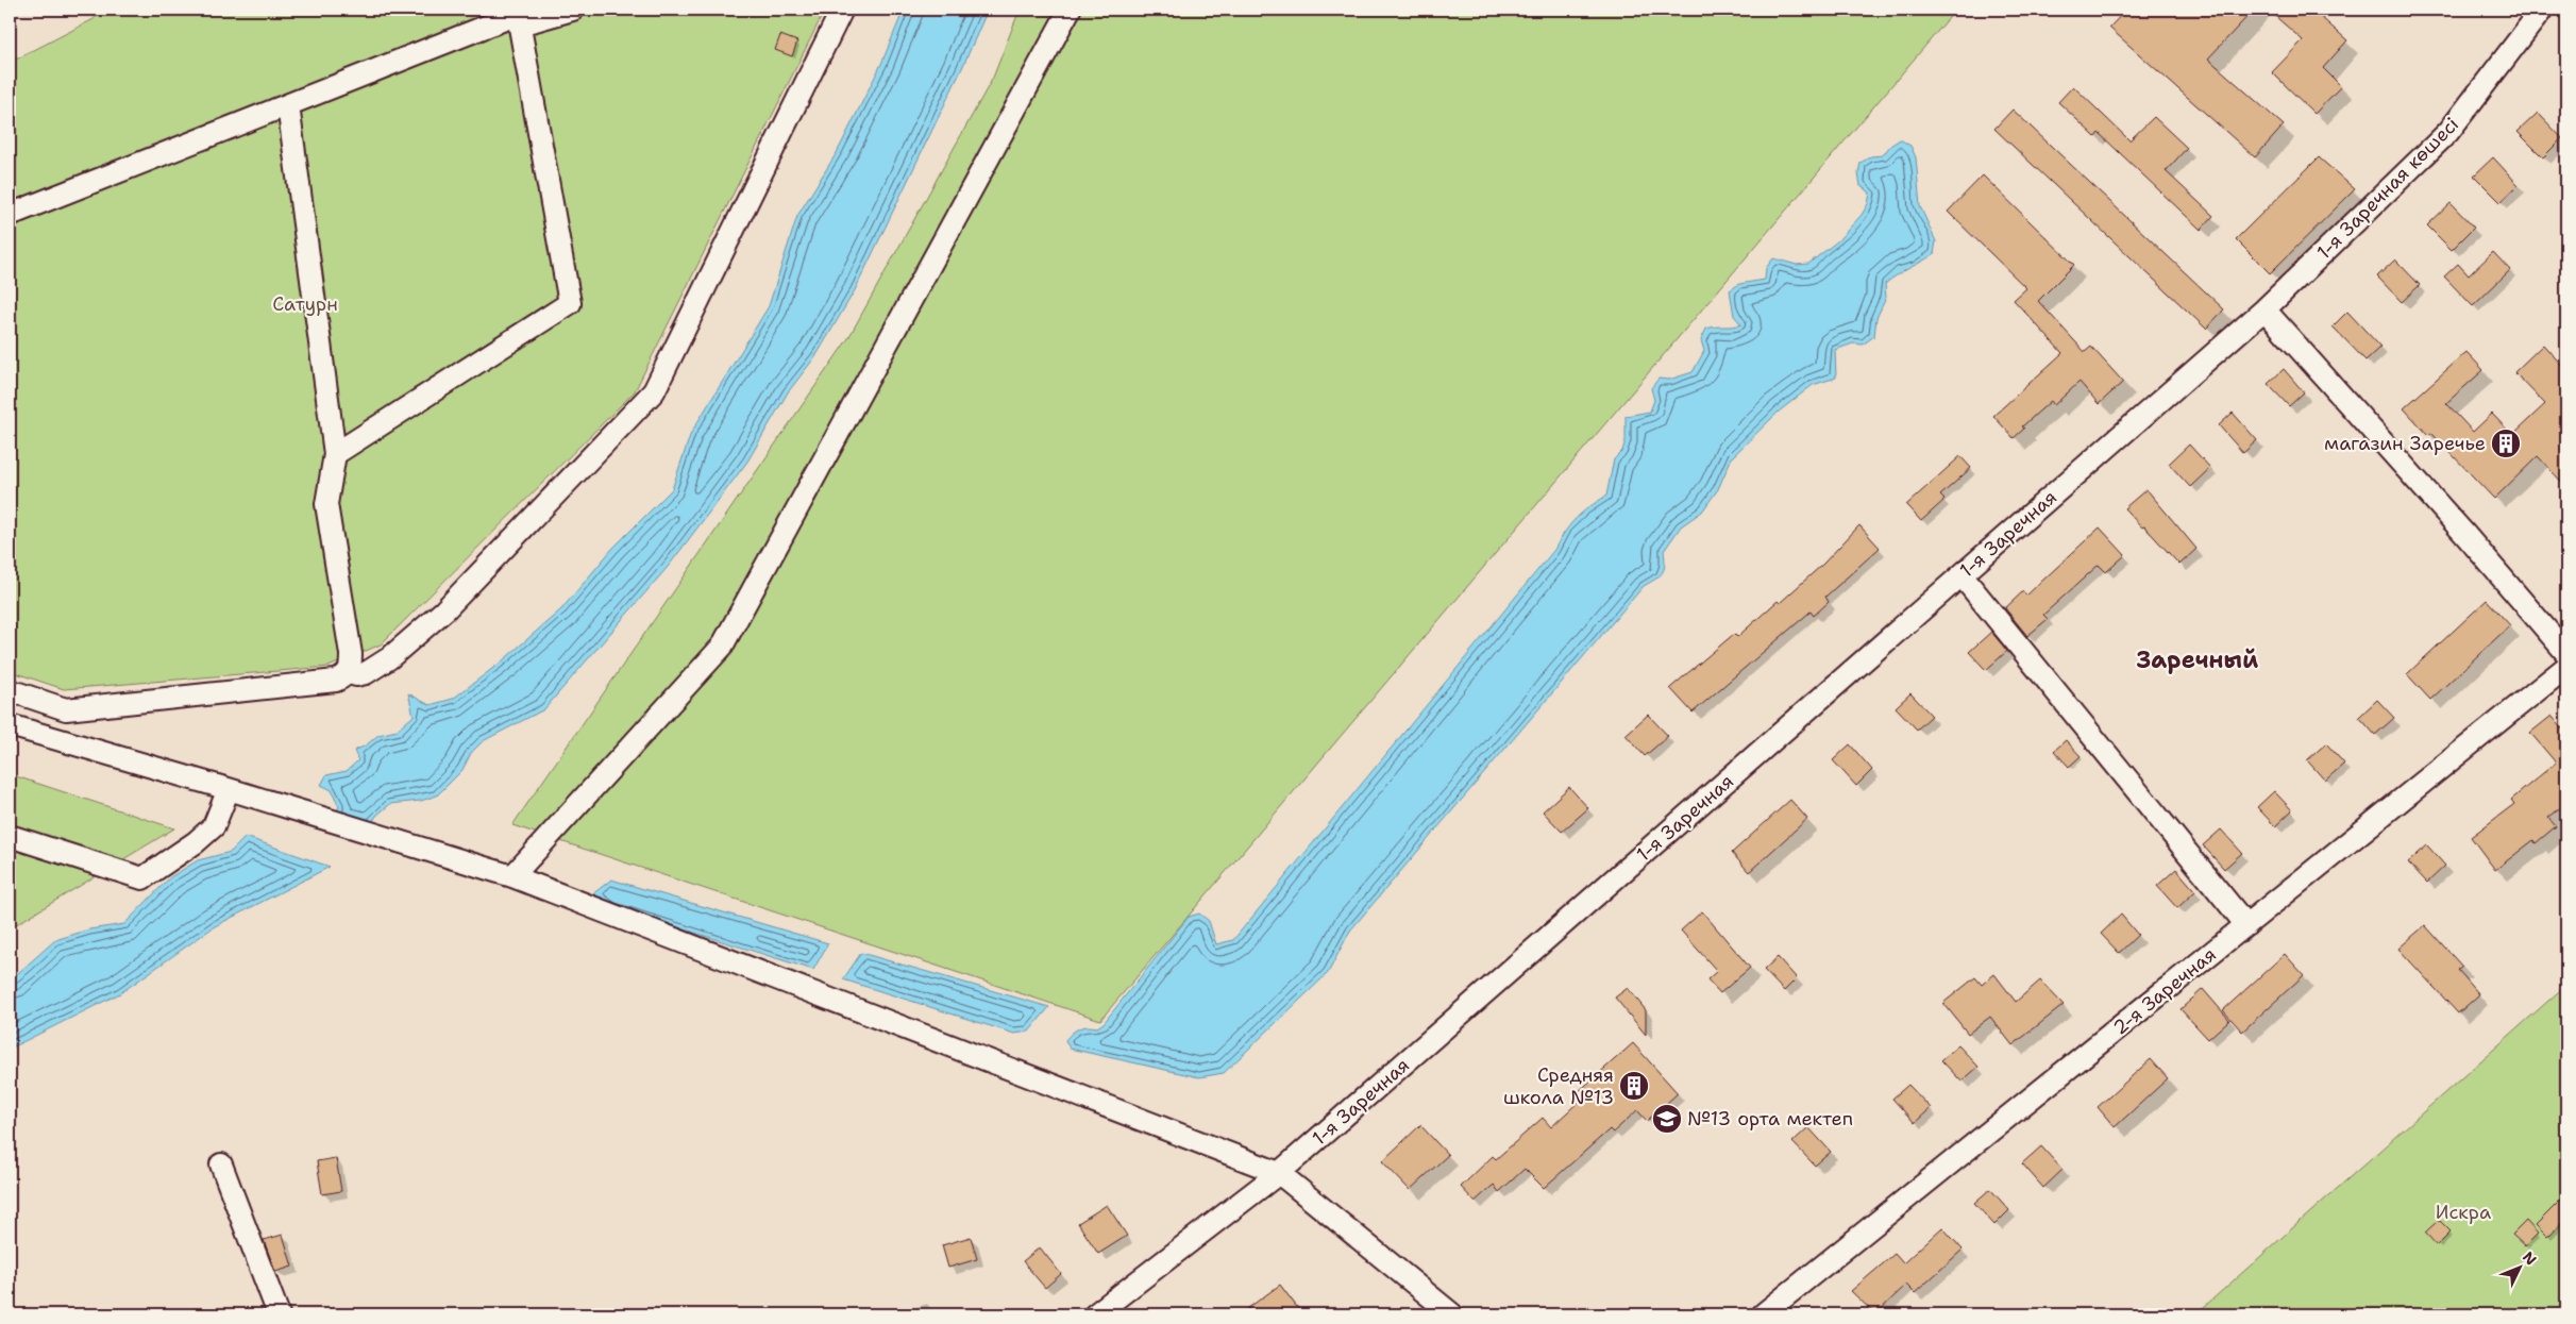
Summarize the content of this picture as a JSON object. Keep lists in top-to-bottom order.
{
  "streets": {
    "street": ["1-я Заречная көшесі", "1-я Заречная", "2-я Заречная"]
  },
  "crossings": [
    ["1-я Заречная көшесі", "1-я Заречная"]
  ],
  "districts": ["Заречный"],
  "parks": ["Сатурн", "Искра"],
  "places": {
    "building": ["магазин Заречье", "Средняя школа №13"],
    "school or university": ["№13 орта мектеп"]
  },
  "north": "top right"
}
